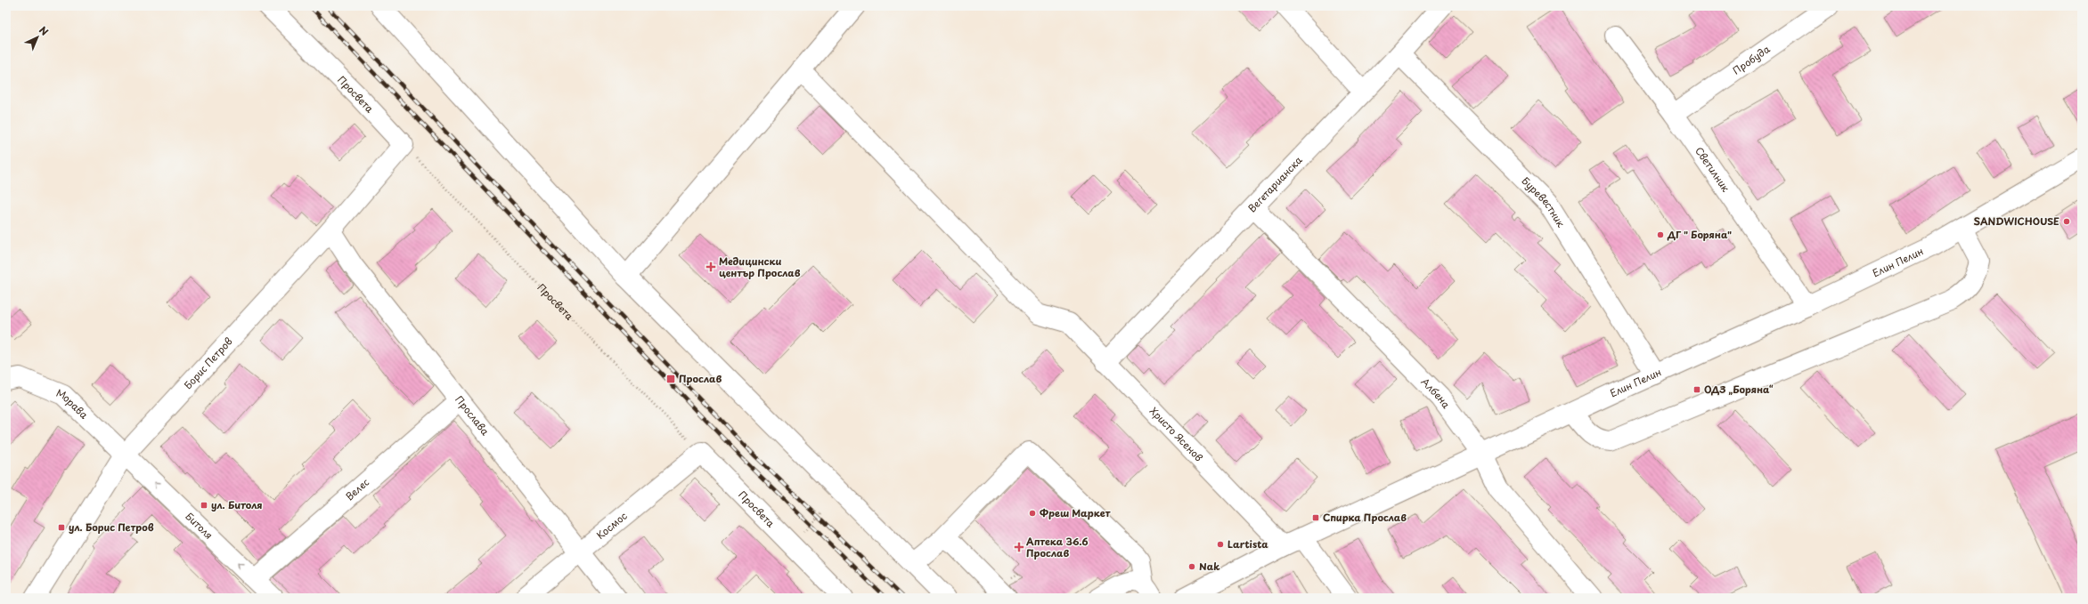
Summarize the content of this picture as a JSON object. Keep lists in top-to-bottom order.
{
  "streets": {
    "street": [
      "Пробуда",
      "Просвета",
      "Светилник",
      "Вегетарианска",
      "Буревестник",
      "Елин Пелин",
      "Борис Петров",
      "Албена",
      "Морава",
      "Прослава",
      "Христо Ясенов",
      "Велес",
      "Космос",
      "Битоля"
    ]
  },
  "crossings": [
    ["Пробуда", "Светилник"],
    ["Просвета", "Борис Петров"],
    ["Просвета", "Космос"],
    ["Светилник", "Елин Пелин"],
    ["Вегетарианска", "Буревестник"],
    ["Вегетарианска", "Албена"],
    ["Вегетарианска", "Христо Ясенов"],
    ["Буревестник", "Елин Пелин"],
    ["Елин Пелин", "Албена"],
    ["Елин Пелин", "Христо Ясенов"],
    ["Борис Петров", "Морава"],
    ["Борис Петров", "Прослава"],
    ["Борис Петров", "Битоля"],
    ["Морава", "Битоля"],
    ["Прослава", "Велес"],
    ["Прослава", "Космос"],
    ["Велес", "Битоля"]
  ],
  "one_way": ["Битоля"],
  "places": {
    "other": [
      "SANDWICHOUSE",
      "ДГ \" Боряна\"",
      "Фреш Маркет",
      "Lartista",
      "Nak"
    ],
    "health": ["Медицински център Прослав", "Аптека 36.6 Прослав"],
    "transit": [
      "Прослав",
      "ОДЗ „Боряна“",
      "ул. Битоля",
      "Спирка Прослав",
      "ул. Борис Петров"
    ]
  },
  "north": "top right"
}
